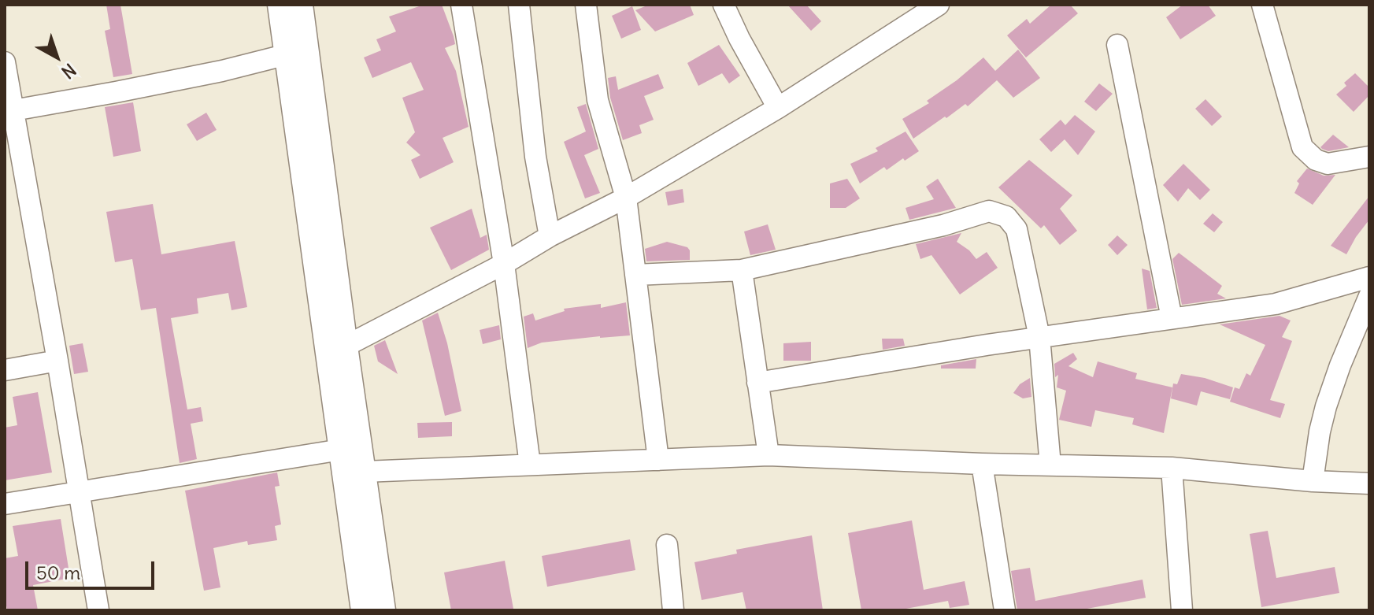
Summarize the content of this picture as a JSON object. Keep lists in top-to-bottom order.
{
  "scale_bar": "50 m",
  "north": "bottom right"
}
